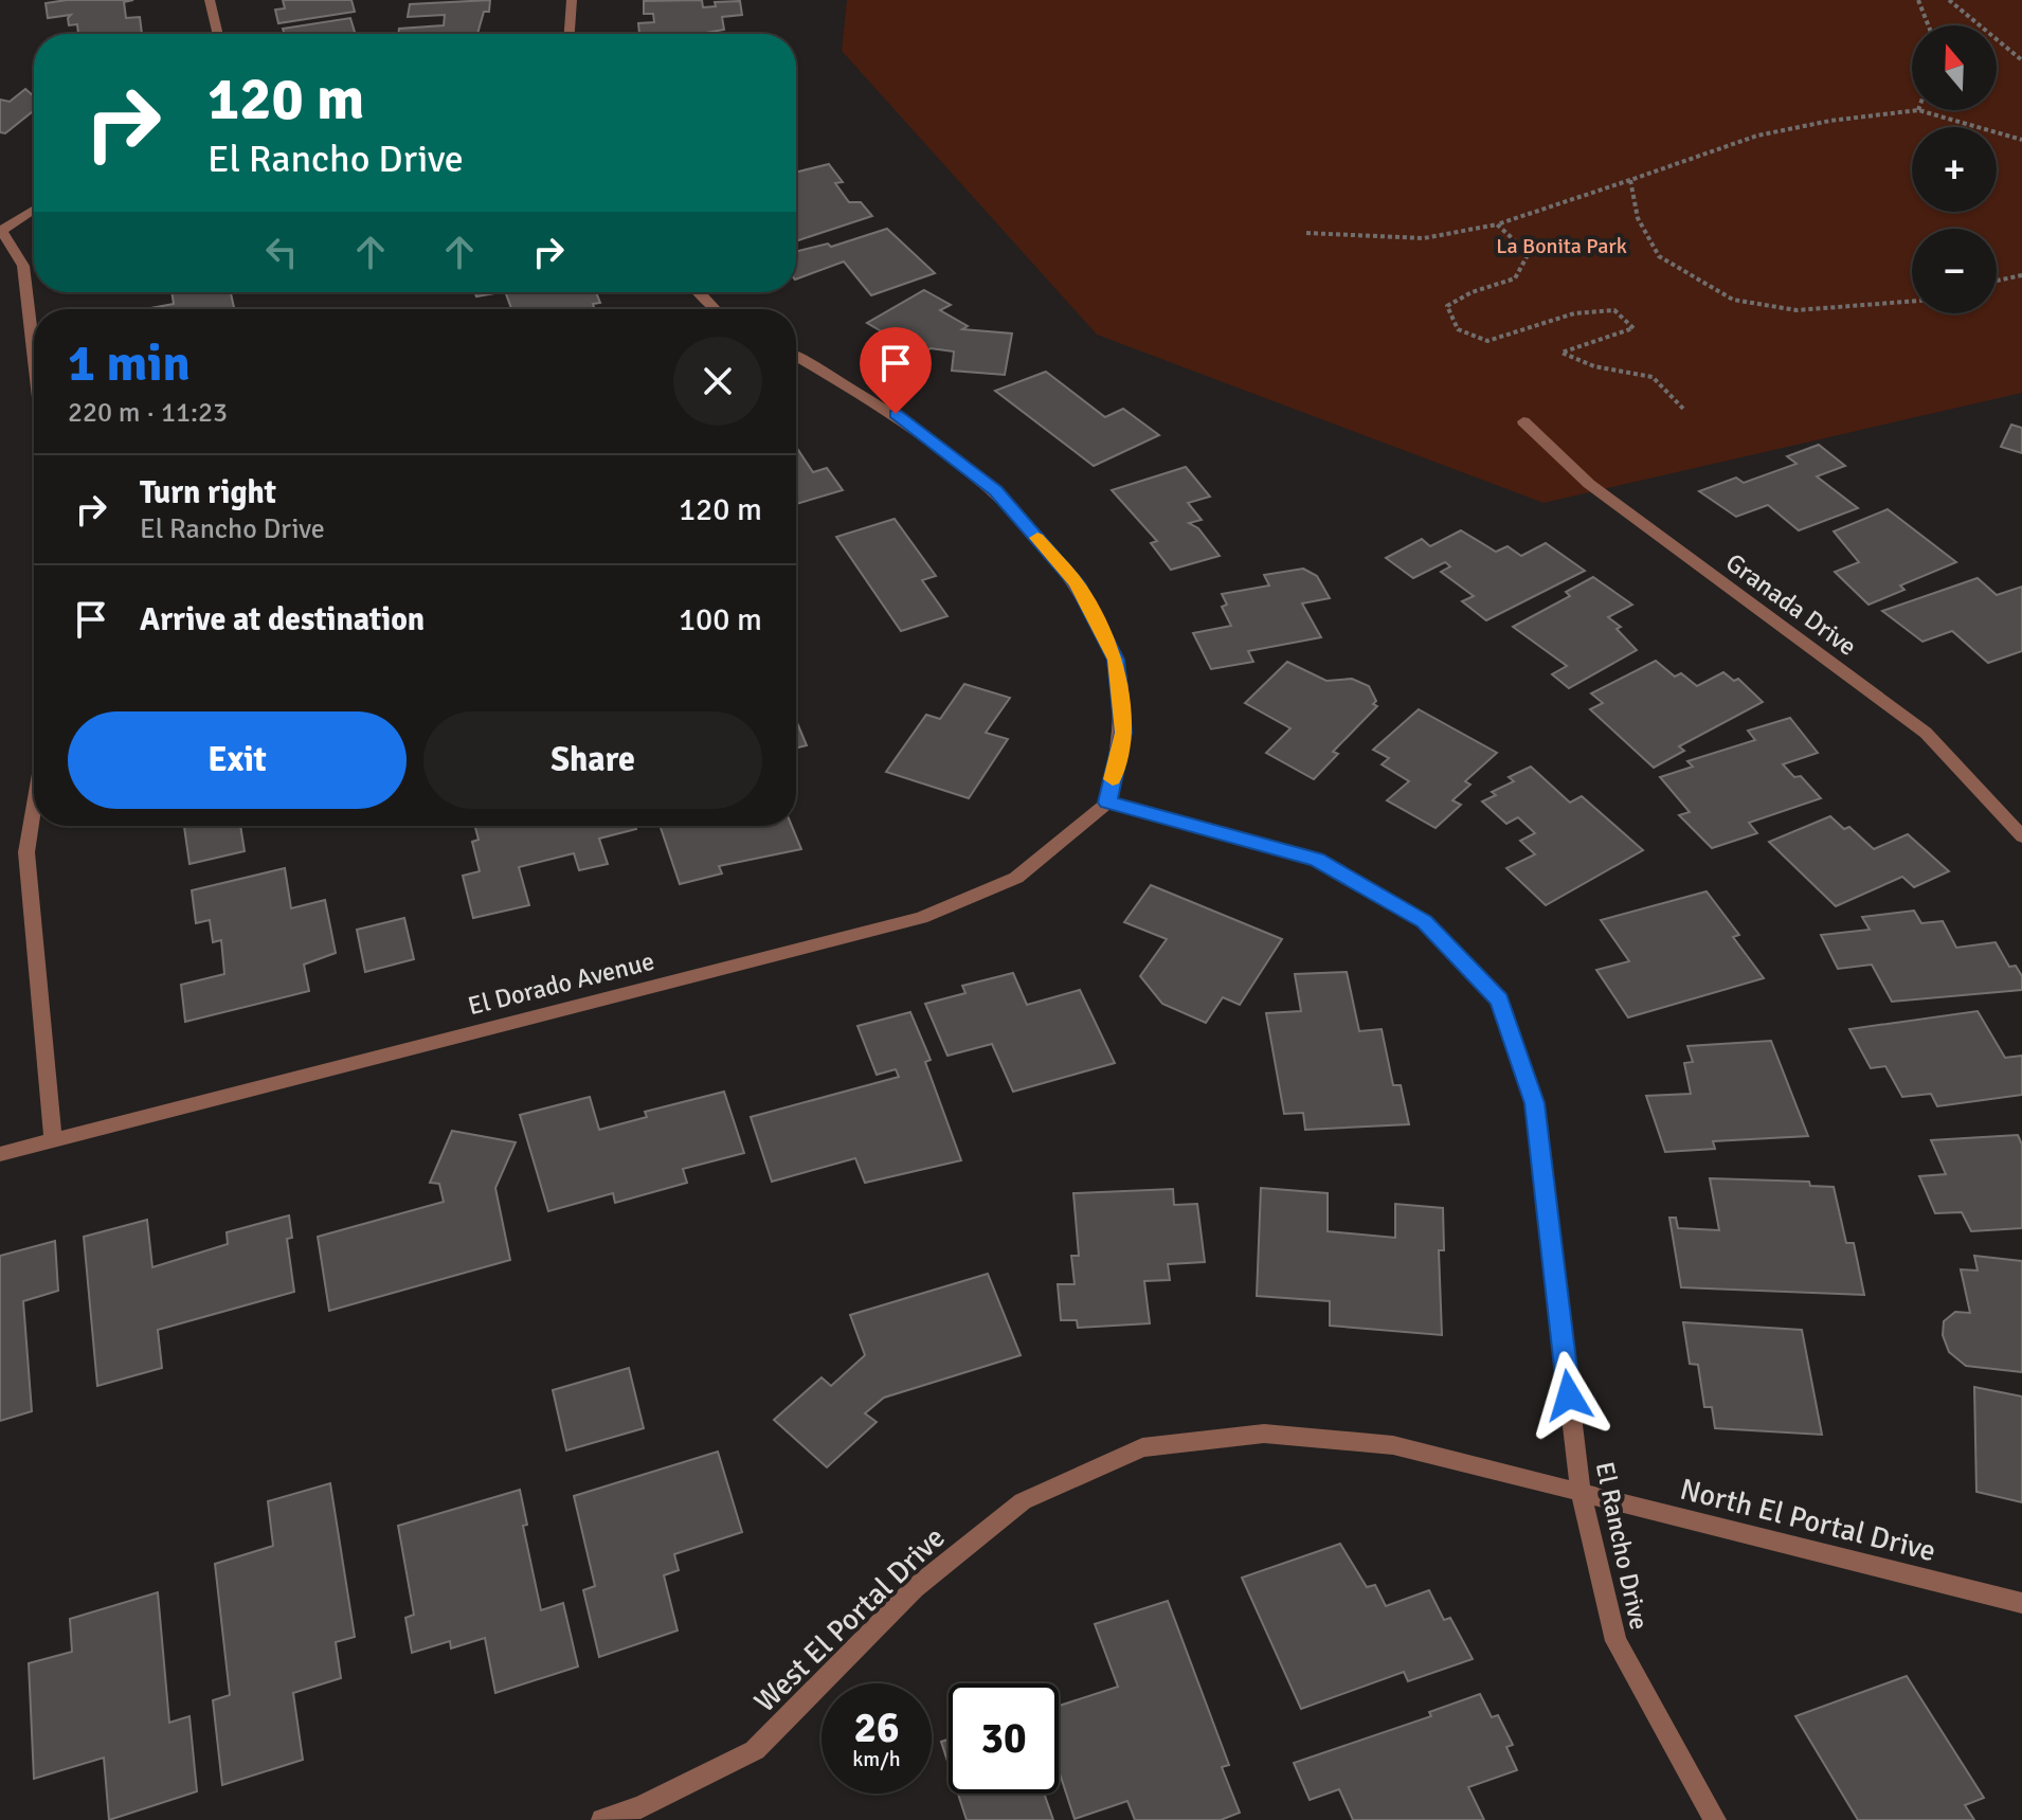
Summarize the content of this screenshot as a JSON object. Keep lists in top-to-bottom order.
{
  "streets": {
    "street": [
      "Granada Drive",
      "El Dorado Avenue",
      "North El Portal Drive",
      "El Rancho Drive",
      "West El Portal Drive"
    ]
  },
  "crossings": [
    ["El Dorado Avenue", "El Rancho Drive"],
    ["North El Portal Drive", "El Rancho Drive"],
    ["North El Portal Drive", "West El Portal Drive"],
    ["El Rancho Drive", "West El Portal Drive"]
  ],
  "parks": ["La Bonita Park"],
  "north": "top",
  "page": {
    "map_buttons": ["+", "−"],
    "turn": ["120 m", "El Rancho Drive"],
    "heading": ["1 min", "220 m · 11:23"],
    "list": [
      {
        "name": "Turn right",
        "note": "El Rancho Drive",
        "value": "120 m"
      },
      {
        "name": "Arrive at destination",
        "value": "100 m"
      }
    ],
    "buttons": ["Exit", "Share"],
    "speed": "26 km/h",
    "limit": "30"
  }
}
